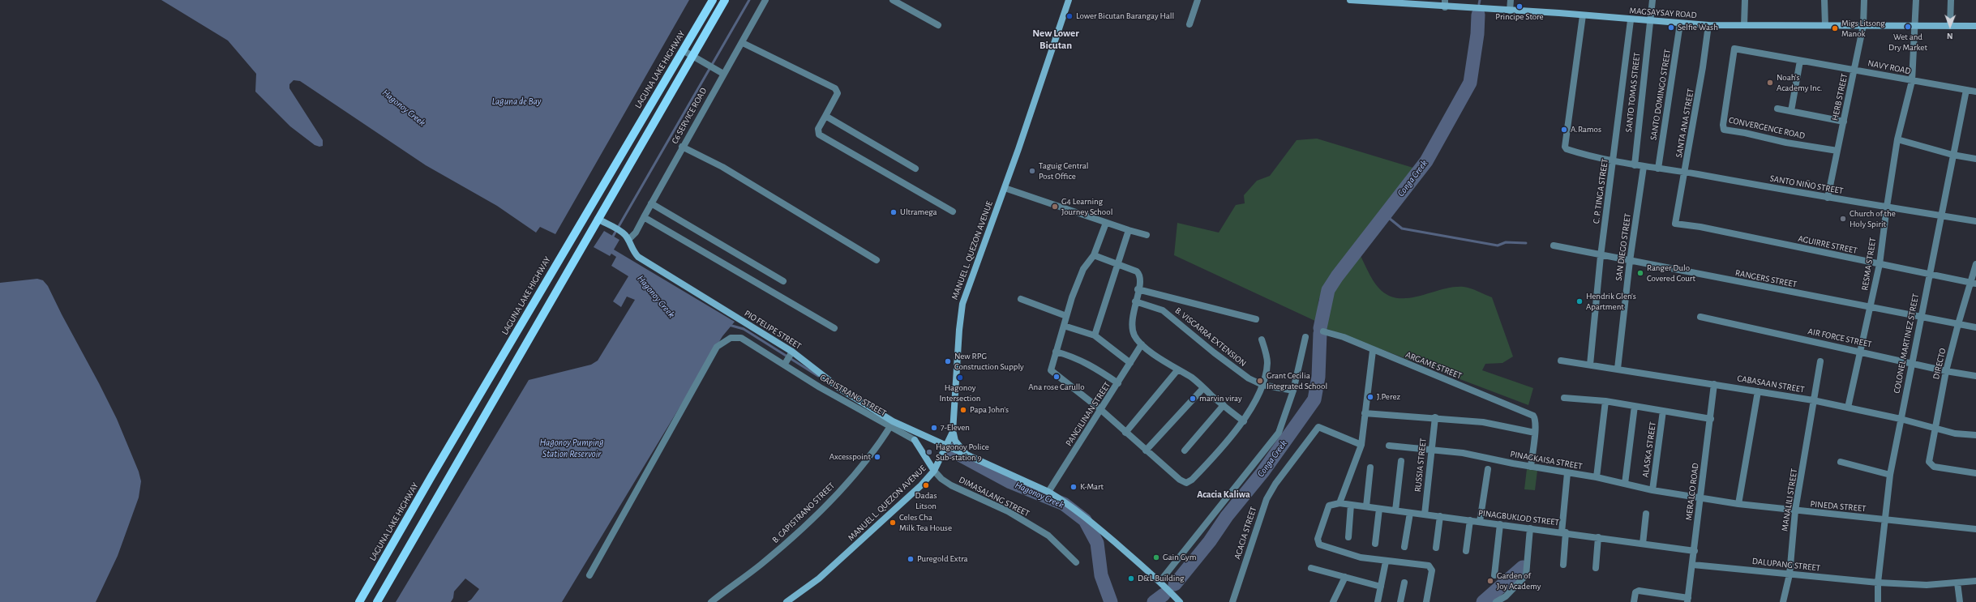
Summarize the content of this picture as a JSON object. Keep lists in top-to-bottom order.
{
  "streets": {
    "main road": [
      "MAGSAYSAY ROAD",
      "LAGUNA LAKE HIGHWAY",
      "MANUEL L. QUEZON AVENUE",
      "PIO FELIPE STREET"
    ],
    "street": [
      "NAVY ROAD",
      "SANTO TOMAS STREET",
      "SANTO DOMINGO STREET",
      "HERB STREET",
      "C6 SERVICE ROAD",
      "SANTA ANA STREET",
      "CONVERGENCE ROAD",
      "SANTO NIÑO STREET",
      "C. P. TINGA STREET",
      "AGUIRRE STREET",
      "SAN DIEGO STREET",
      "RESMA STREET",
      "RANGERS STREET",
      "B. VISCARRA EXTENSION",
      "AIR FORCE STREET",
      "COLONEL MARTINEZ STREET",
      "DIRECTO",
      "ARGAME STREET",
      "CABASAAN STREET",
      "CAPISTRANO STREET",
      "PANGILINAN STREET",
      "ALASKA STREET",
      "PINAGKAISA STREET",
      "RUSSIA STREET",
      "MERALCO ROAD",
      "DIMASALANG STREET",
      "MANALILI STREET",
      "PINEDA STREET",
      "B. CAPISTRANO STREET",
      "PINAGBUKLOD STREET",
      "ACACIA STREET",
      "DALUPANG STREET"
    ]
  },
  "crossings": [
    ["MAGSAYSAY ROAD", "SANTO TOMAS STREET"],
    ["MAGSAYSAY ROAD", "SANTO DOMINGO STREET"],
    ["MAGSAYSAY ROAD", "HERB STREET"],
    ["MAGSAYSAY ROAD", "SANTA ANA STREET"],
    ["MAGSAYSAY ROAD", "SANTO NIÑO STREET"],
    ["MAGSAYSAY ROAD", "C. P. TINGA STREET"],
    ["MAGSAYSAY ROAD", "RESMA STREET"],
    ["NAVY ROAD", "HERB STREET"],
    ["NAVY ROAD", "CONVERGENCE ROAD"],
    ["NAVY ROAD", "RESMA STREET"],
    ["NAVY ROAD", "COLONEL MARTINEZ STREET"],
    ["SANTO TOMAS STREET", "SANTO NIÑO STREET"],
    ["SANTO DOMINGO STREET", "SANTO NIÑO STREET"],
    ["HERB STREET", "CONVERGENCE ROAD"],
    ["HERB STREET", "SANTO NIÑO STREET"],
    ["C6 SERVICE ROAD", "PIO FELIPE STREET"],
    ["SANTA ANA STREET", "SANTO NIÑO STREET"],
    ["SANTA ANA STREET", "AGUIRRE STREET"],
    ["SANTO NIÑO STREET", "C. P. TINGA STREET"],
    ["SANTO NIÑO STREET", "SAN DIEGO STREET"],
    ["SANTO NIÑO STREET", "RESMA STREET"],
    ["SANTO NIÑO STREET", "COLONEL MARTINEZ STREET"],
    ["C. P. TINGA STREET", "RANGERS STREET"],
    ["C. P. TINGA STREET", "CABASAAN STREET"],
    ["AGUIRRE STREET", "RESMA STREET"],
    ["AGUIRRE STREET", "COLONEL MARTINEZ STREET"],
    ["AGUIRRE STREET", "DIRECTO"],
    ["SAN DIEGO STREET", "RANGERS STREET"],
    ["SAN DIEGO STREET", "CABASAAN STREET"],
    ["MANUEL L. QUEZON AVENUE", "PIO FELIPE STREET"],
    ["MANUEL L. QUEZON AVENUE", "DIMASALANG STREET"],
    ["RESMA STREET", "RANGERS STREET"],
    ["RESMA STREET", "AIR FORCE STREET"],
    ["RESMA STREET", "CABASAAN STREET"],
    ["RANGERS STREET", "COLONEL MARTINEZ STREET"],
    ["RANGERS STREET", "DIRECTO"],
    ["PIO FELIPE STREET", "CAPISTRANO STREET"],
    ["PIO FELIPE STREET", "PANGILINAN STREET"],
    ["PIO FELIPE STREET", "B. CAPISTRANO STREET"],
    ["AIR FORCE STREET", "COLONEL MARTINEZ STREET"],
    ["AIR FORCE STREET", "DIRECTO"],
    ["COLONEL MARTINEZ STREET", "CABASAAN STREET"],
    ["COLONEL MARTINEZ STREET", "PINEDA STREET"],
    ["COLONEL MARTINEZ STREET", "DALUPANG STREET"],
    ["DIRECTO", "CABASAAN STREET"],
    ["CABASAAN STREET", "MERALCO ROAD"],
    ["CABASAAN STREET", "MANALILI STREET"],
    ["CAPISTRANO STREET", "B. CAPISTRANO STREET"],
    ["ALASKA STREET", "PINAGKAISA STREET"],
    ["PINAGKAISA STREET", "RUSSIA STREET"],
    ["PINAGKAISA STREET", "MERALCO ROAD"],
    ["PINAGKAISA STREET", "PINEDA STREET"],
    ["RUSSIA STREET", "PINAGBUKLOD STREET"],
    ["MERALCO ROAD", "PINEDA STREET"],
    ["MERALCO ROAD", "PINAGBUKLOD STREET"],
    ["MERALCO ROAD", "DALUPANG STREET"],
    ["MANALILI STREET", "PINEDA STREET"],
    ["MANALILI STREET", "DALUPANG STREET"]
  ],
  "districts": ["New Lower Bicutan", "Acacia Kaliwa"],
  "water": [
    "Laguna de Bay",
    "Hagonoy Creek",
    "Conga Creek",
    "Hagonoy Pumping Station Reservoir"
  ],
  "places": [
    "Principe Store",
    "Lower Bicutan Barangay Hall",
    "Wet and Dry Market",
    "Selfie Wash",
    "Migs Litsong Manok",
    "Noah's Academy Inc.",
    "A.Ramos",
    "Taguig Central Post Office",
    "G4 Learning Journey School",
    "Ultramega",
    "Church of the Holy Spirit",
    "Ranger Dulo Covered Court",
    "Hendrik Glen's Apartment",
    "New RPG Construction Supply",
    "Ana rose Carullo",
    "Hagonoy Intersection",
    "Grant Cecilia Integrated School",
    "J.Perez",
    "marvin viray",
    "Papa John's",
    "7-Eleven",
    "Hagonoy Police Sub-station 9",
    "Axcesspoint",
    "Dadas Litson",
    "K-Mart",
    "Celes Cha Milk Tea House",
    "Gain Gym",
    "Puregold Extra",
    "D&L Building",
    "Garden of Joy Academy"
  ],
  "north": "bottom"
}
